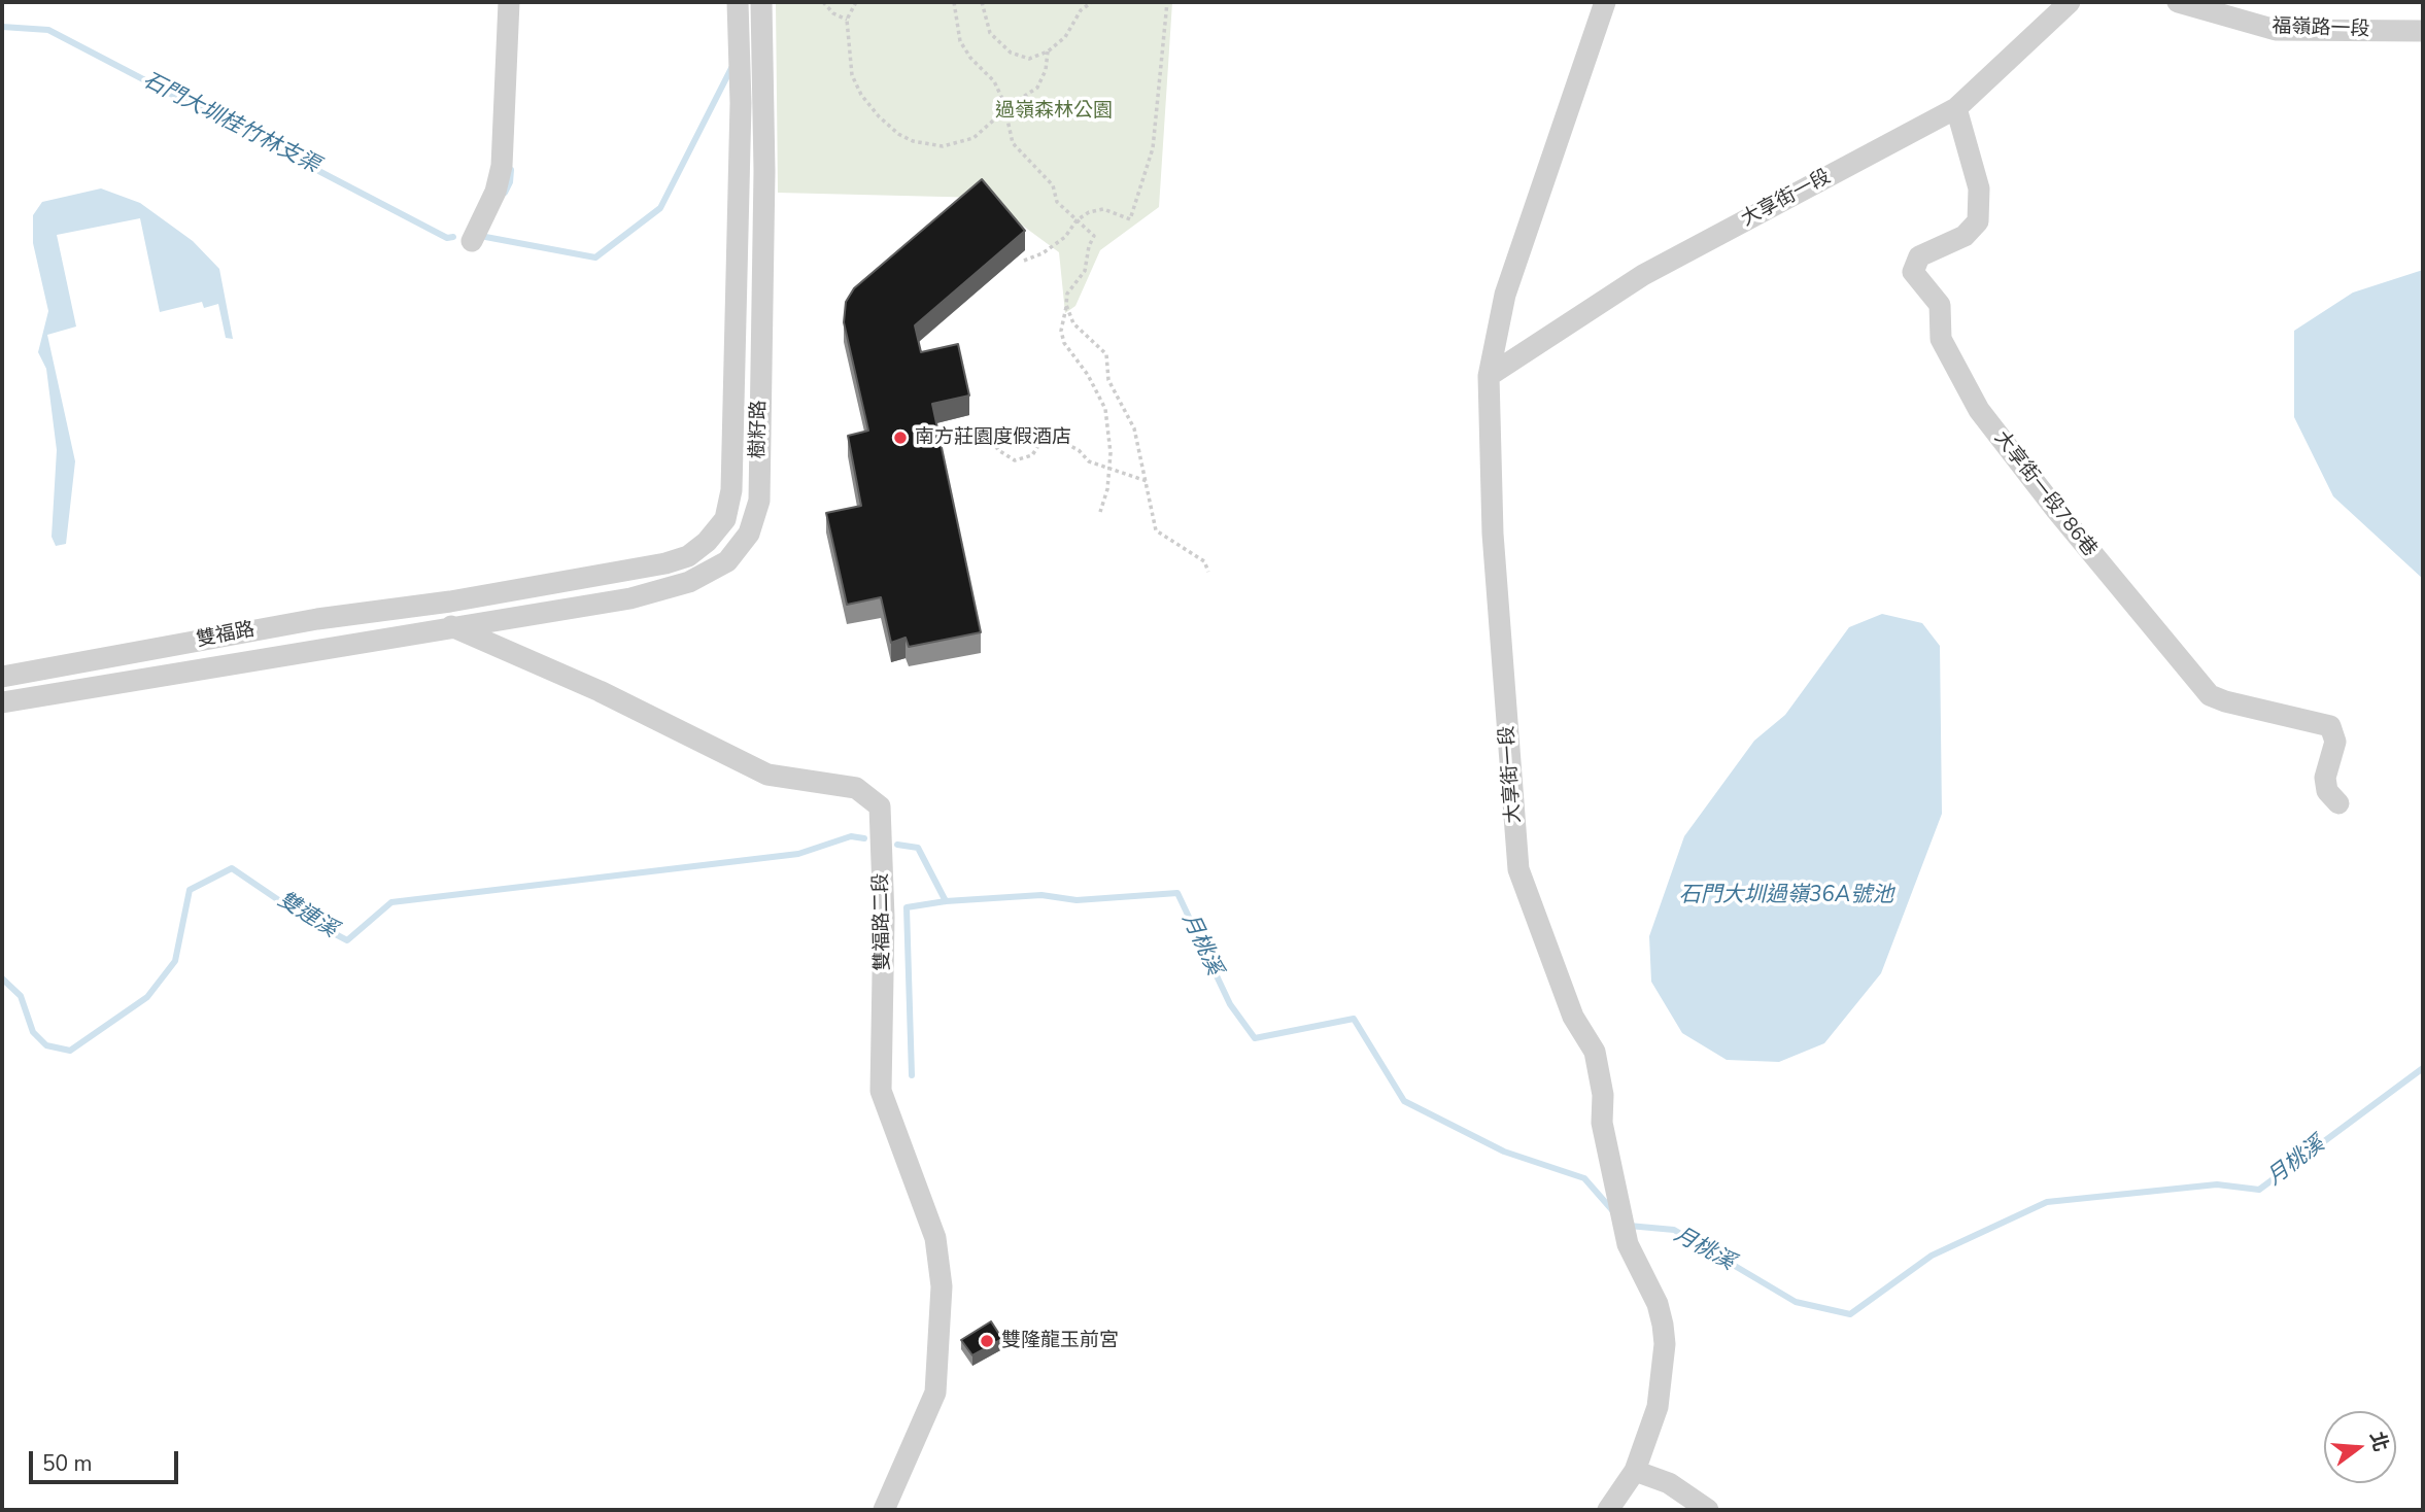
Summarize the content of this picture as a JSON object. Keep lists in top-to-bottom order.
{
  "streets": {
    "street": [
      "福嶺路一段",
      "大享街一段",
      "樹籽路",
      "大享街一段786巷",
      "雙福路",
      "雙福路二段"
    ]
  },
  "crossings": [
    ["大享街一段", "大享街一段786巷"],
    ["樹籽路", "雙福路"],
    ["樹籽路", "雙福路二段"]
  ],
  "water": [
    "石門大圳桂竹林支渠",
    "石門大圳過嶺36A號池",
    "雙連溪",
    "月桃溪"
  ],
  "parks": ["過嶺森林公園"],
  "places": ["南方莊園度假酒店", "雙隆龍玉前宮"],
  "scale_bar": "50 m",
  "north": "right"
}
